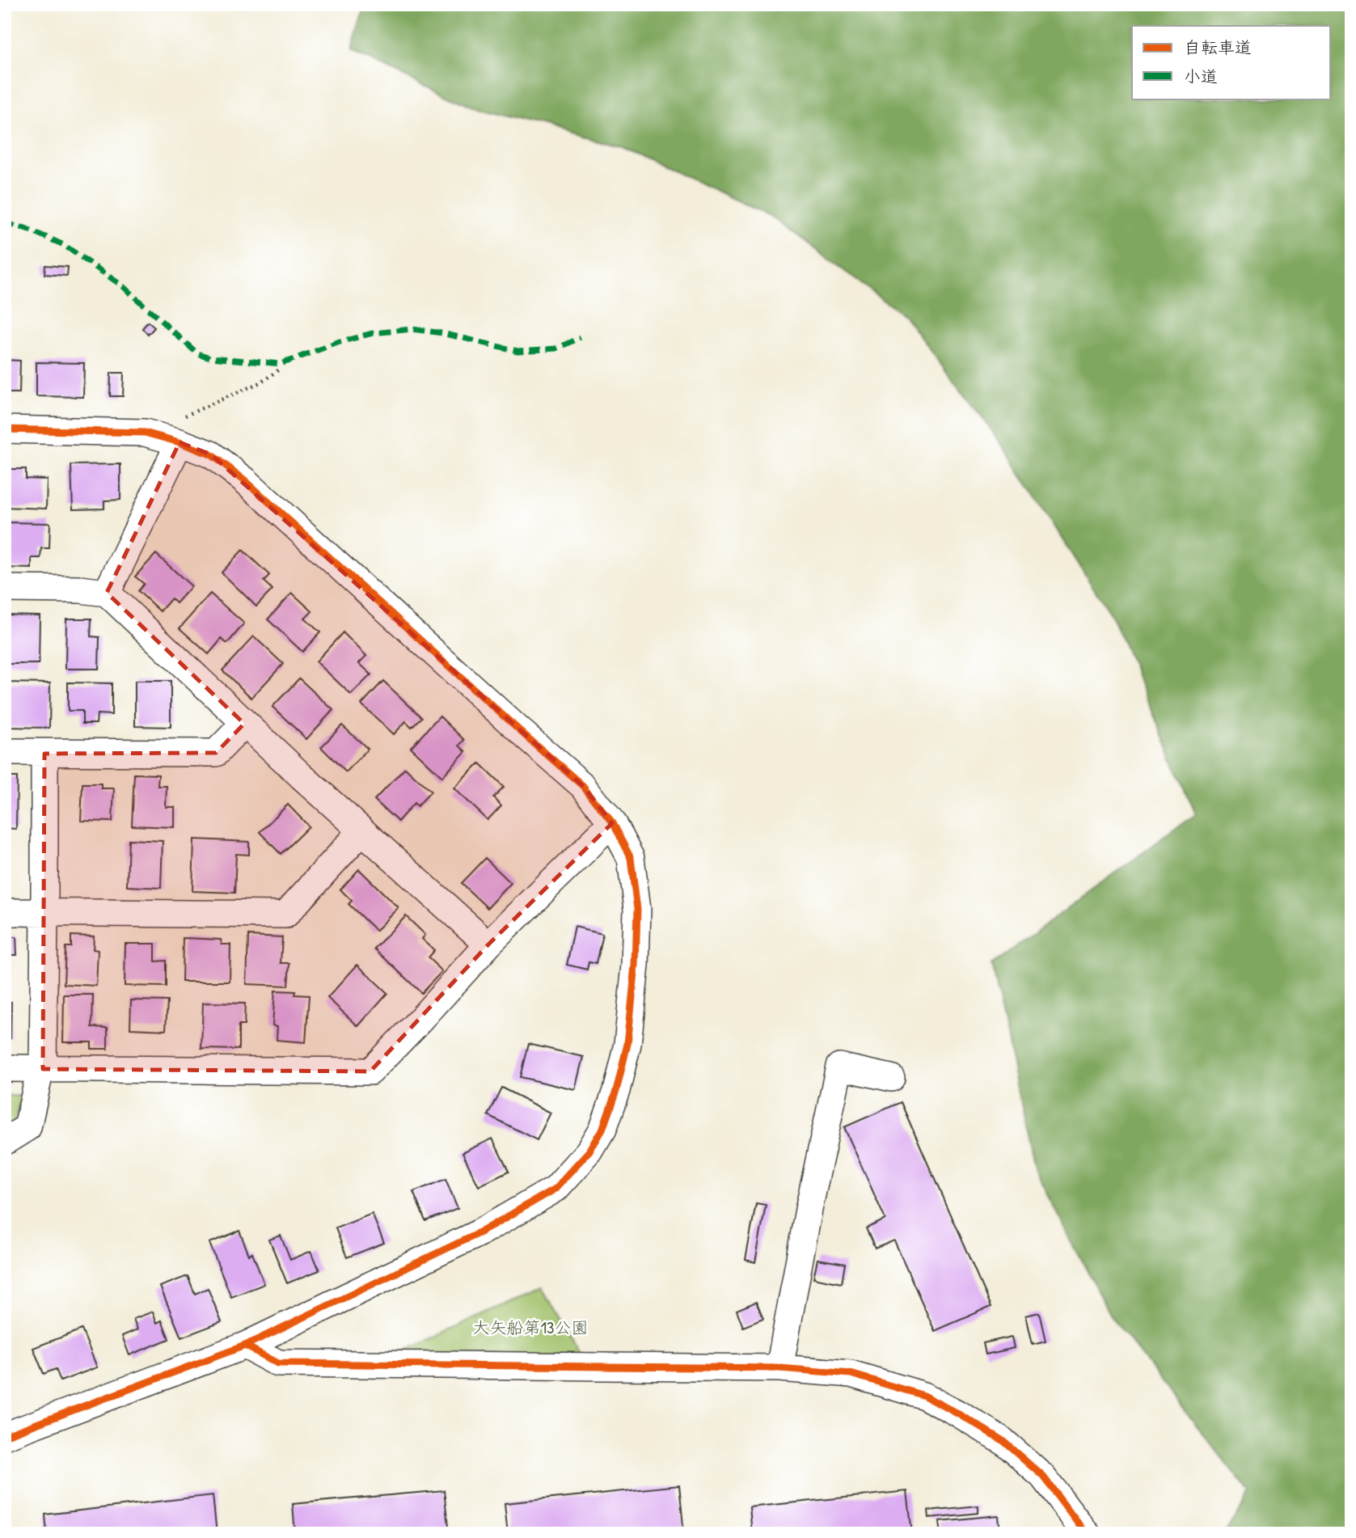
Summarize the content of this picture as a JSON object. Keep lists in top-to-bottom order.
{
  "parks": ["大矢船第13公園"],
  "legend": ["自転車道", "小道"]
}
